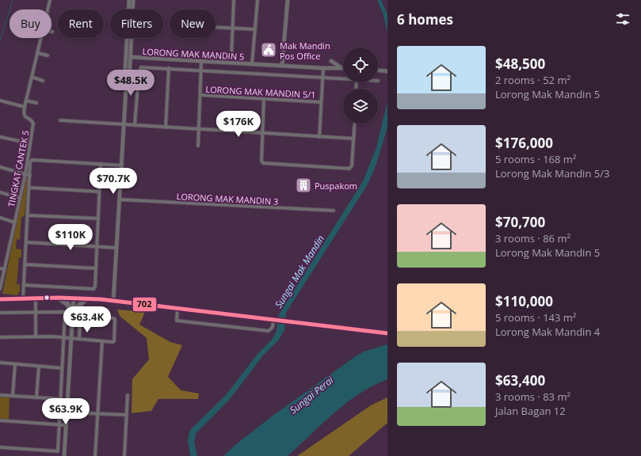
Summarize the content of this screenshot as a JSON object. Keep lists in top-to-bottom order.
{
  "streets": {
    "street": [
      "LORONG MAK MANDIN 5",
      "LORONG MAK MANDIN 5/1",
      "TINGKAT CANTEK 5",
      "LORONG MAK MANDIN 3"
    ]
  },
  "crossings": [
    ["LORONG MAK MANDIN 5", "LORONG MAK MANDIN 3"]
  ],
  "water": ["Sungai Mak Mandin", "Sungai Perai"],
  "places": {
    "public building": ["Mak Mandin Pos Office"],
    "building": ["Puspakom"]
  },
  "lines": ["transit line 702"],
  "page": {
    "heading": "6 homes",
    "chip": [
      "Buy",
      "Rent",
      "Filters",
      "New"
    ],
    "list": [
      {
        "name": "$48,500",
        "note": "2 rooms · 52 m² · Lorong Mak Mandin 5"
      },
      {
        "name": "$176,000",
        "note": "5 rooms · 168 m² · Lorong Mak Mandin 5/3"
      },
      {
        "name": "$70,700",
        "note": "3 rooms · 86 m² · Lorong Mak Mandin 5"
      },
      {
        "name": "$110,000",
        "note": "5 rooms · 143 m² · Lorong Mak Mandin 4"
      },
      {
        "name": "$63,400",
        "note": "3 rooms · 83 m² · Jalan Bagan 12"
      }
    ],
    "price": [
      "$48.5K",
      "$176K",
      "$70.7K",
      "$110K",
      "$63.4K",
      "$63.9K"
    ]
  }
}
